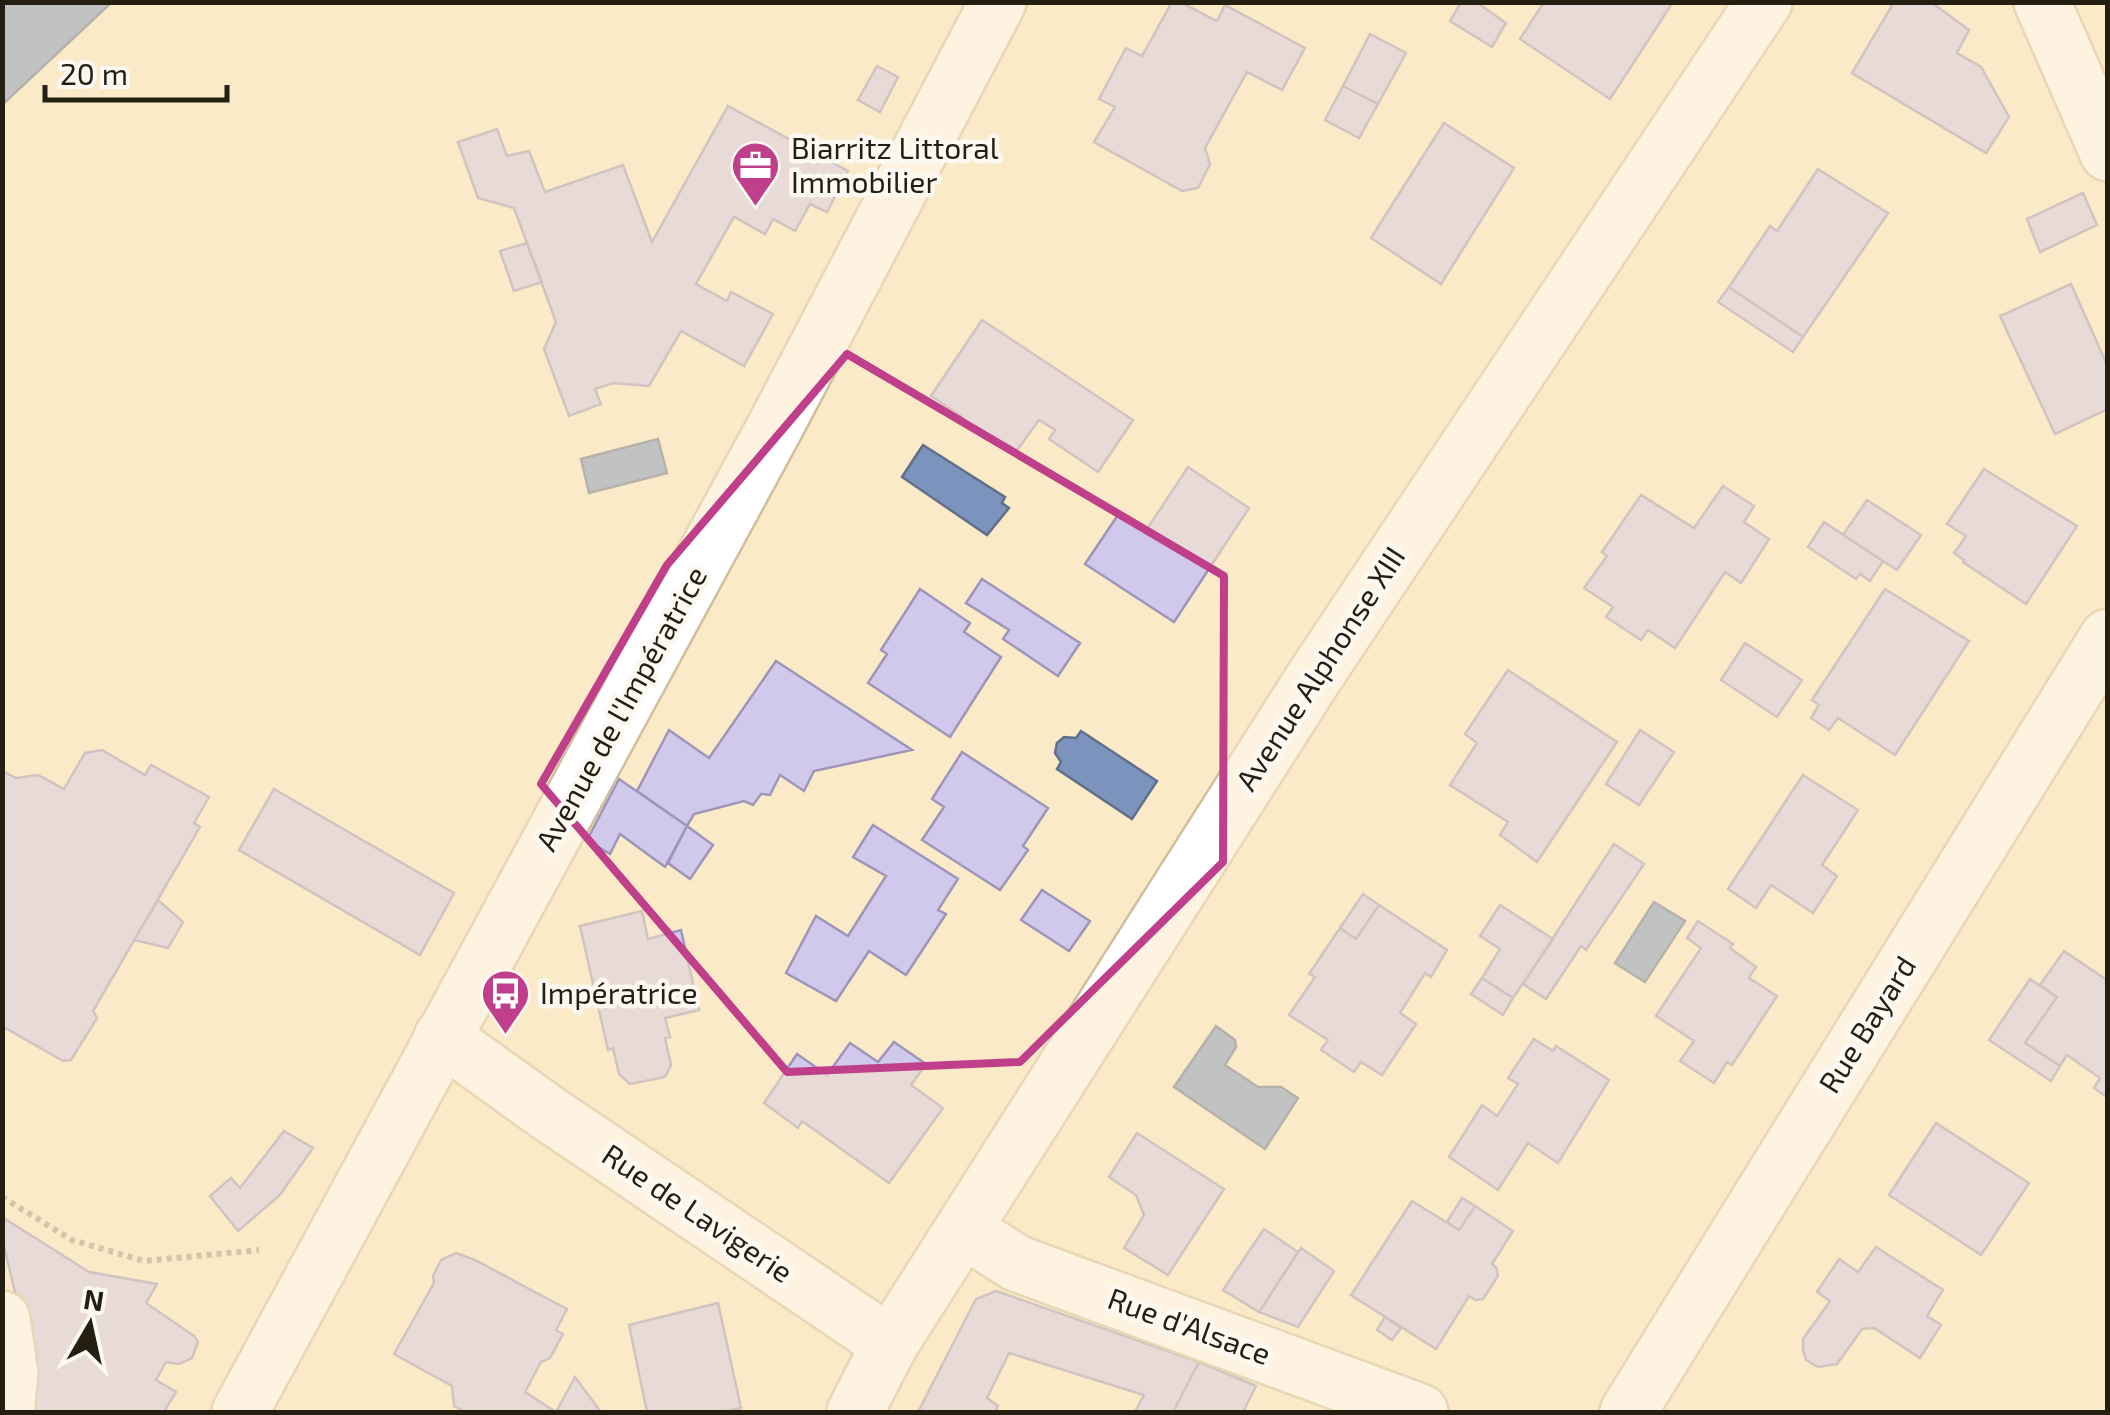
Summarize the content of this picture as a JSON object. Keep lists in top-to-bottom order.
{
  "streets": {
    "street": [
      "Avenue Alphonse XIII",
      "Avenue de l'Impératrice",
      "Rue Bayard",
      "Rue de Lavigerie",
      "Rue d'Alsace"
    ]
  },
  "crossings": [
    ["Avenue Alphonse XIII", "Rue de Lavigerie"],
    ["Avenue Alphonse XIII", "Rue d'Alsace"],
    ["Avenue de l'Impératrice", "Rue de Lavigerie"]
  ],
  "places": {
    "office": ["Biarritz Littoral Immobilier"],
    "bus stop": ["Impératrice"]
  },
  "scale_bar": "20 m",
  "north": "top"
}
